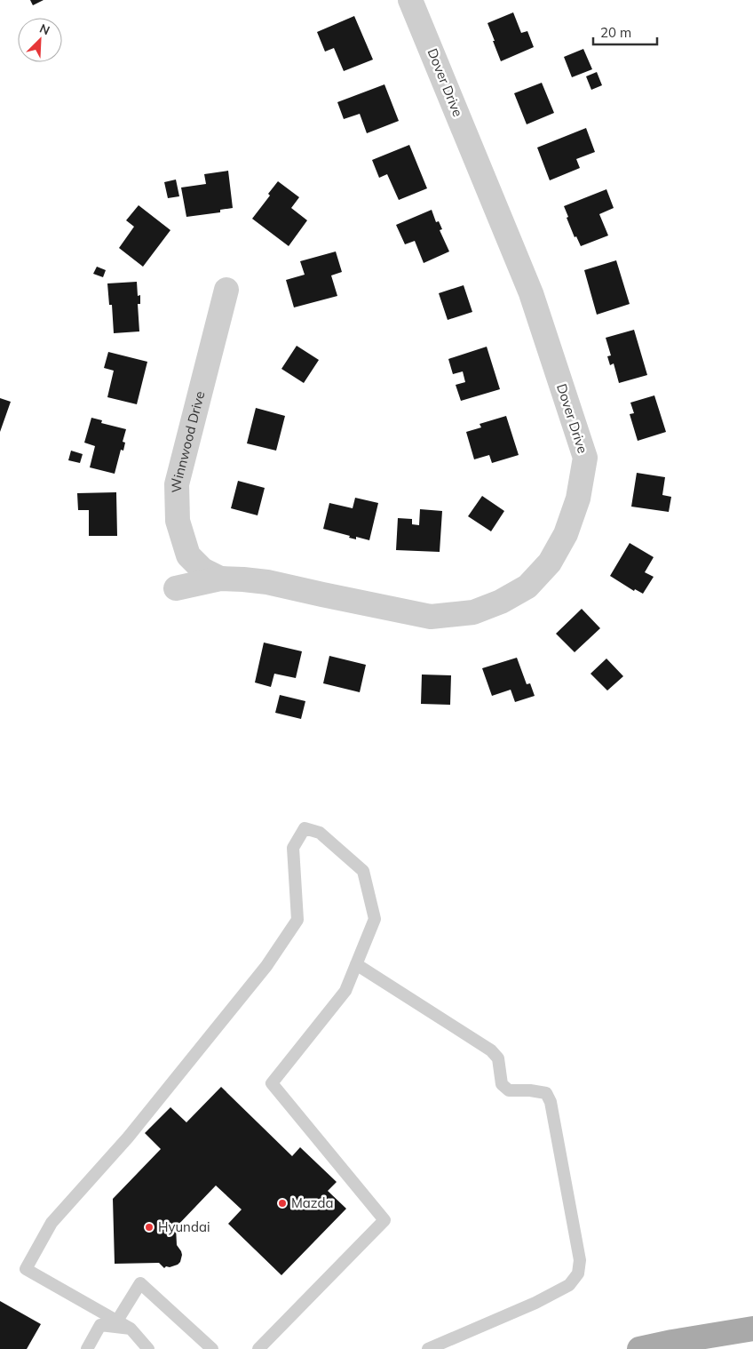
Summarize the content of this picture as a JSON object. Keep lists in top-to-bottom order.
{
  "streets": {
    "street": ["Dover Drive", "Winnwood Drive"]
  },
  "crossings": [
    ["Dover Drive", "Winnwood Drive"]
  ],
  "places": ["Mazda", "Hyundai"],
  "scale_bar": "20 m",
  "north": "top right"
}
